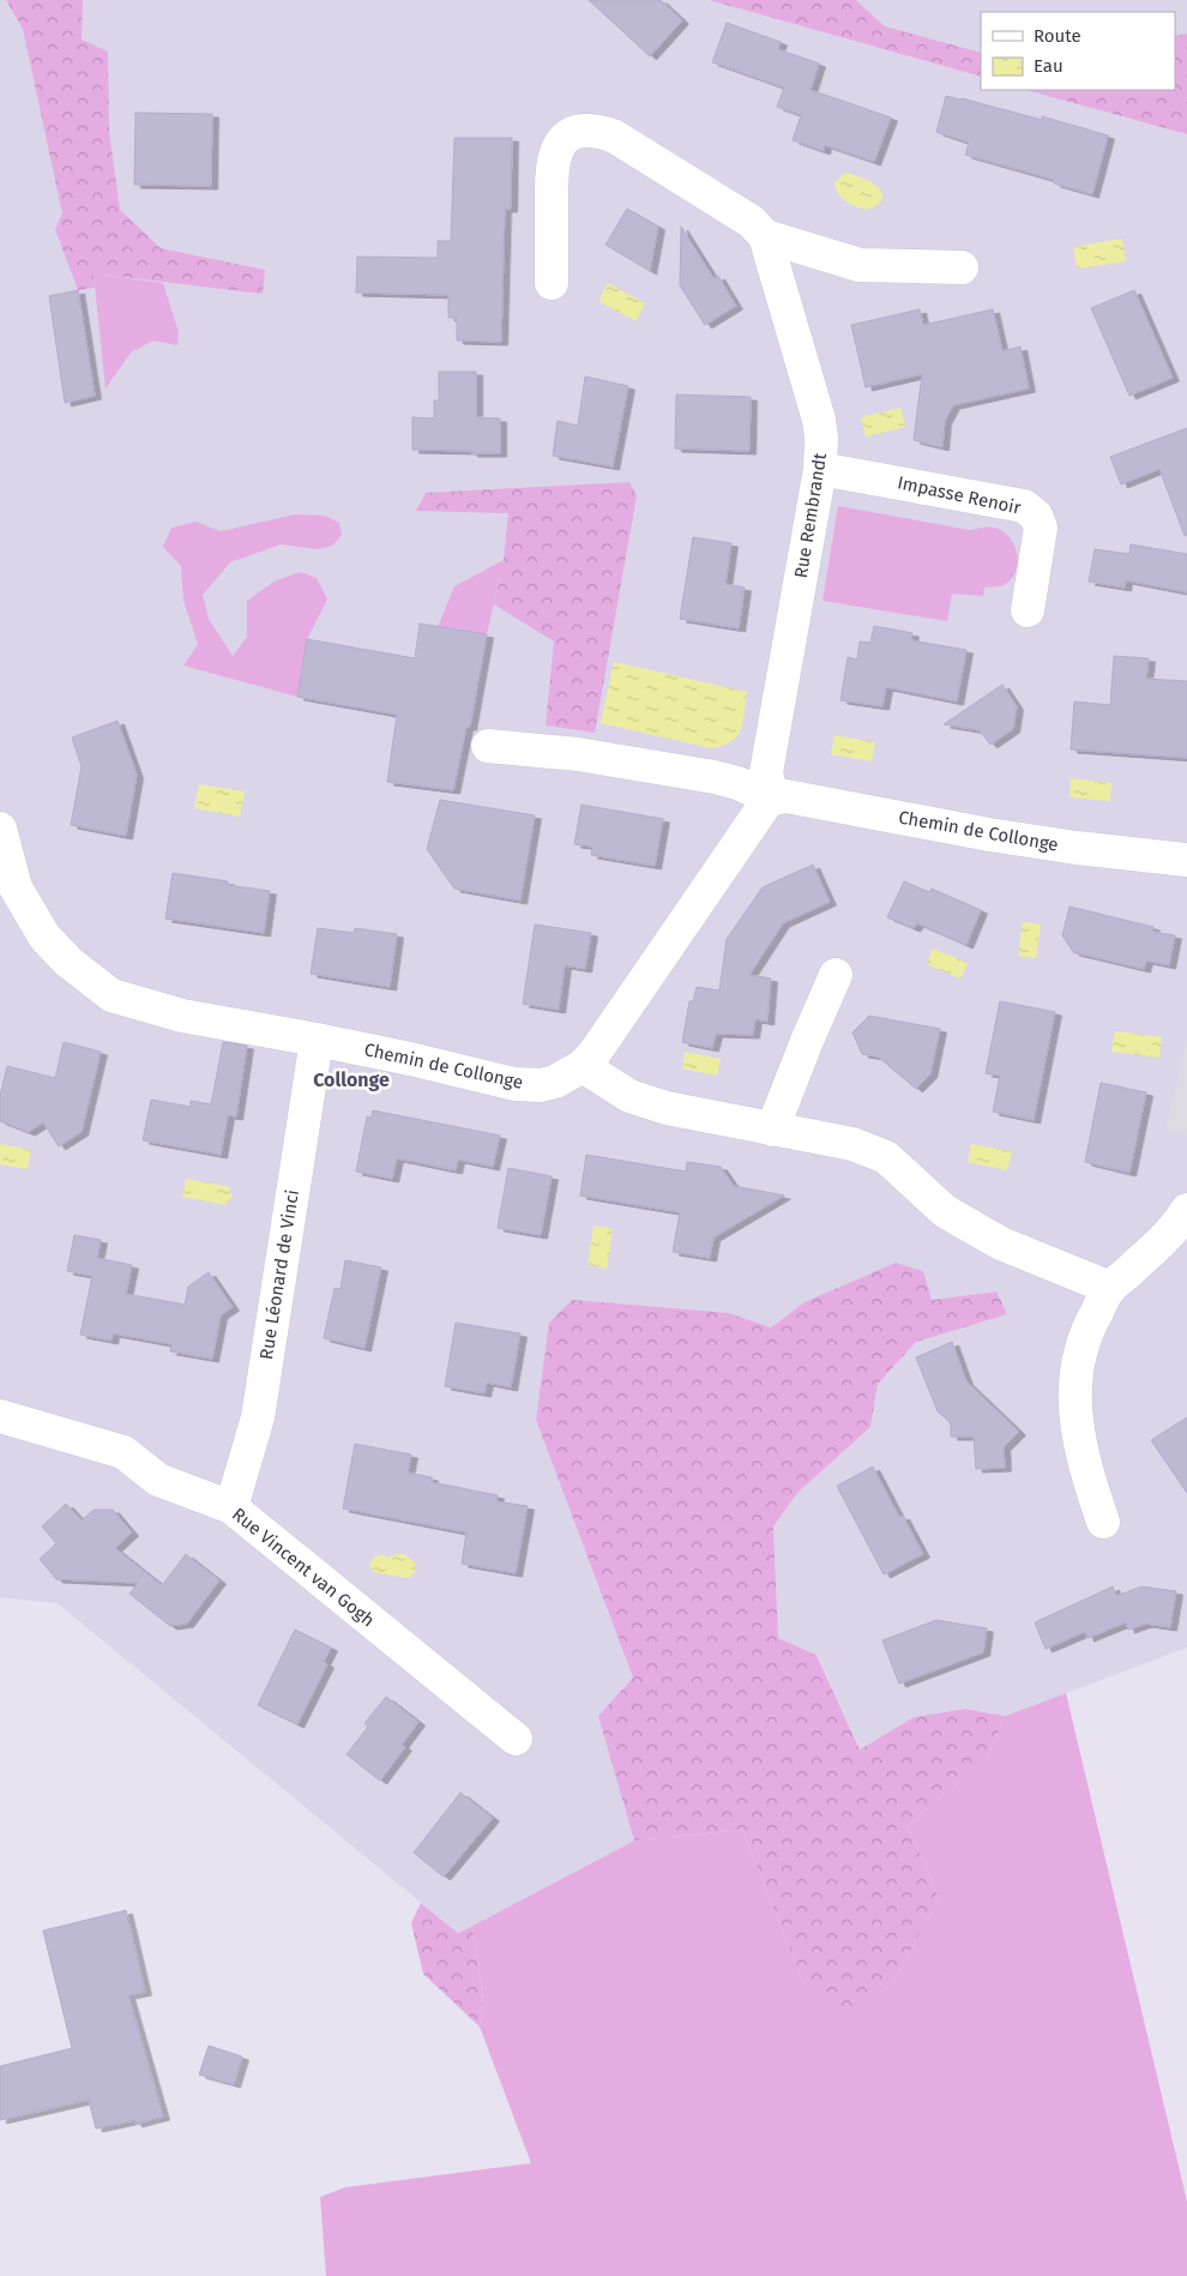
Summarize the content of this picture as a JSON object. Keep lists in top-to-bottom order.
{
  "streets": {
    "street": [
      "Impasse Renoir",
      "Rue Rembrandt",
      "Chemin de Collonge",
      "Rue Léonard de Vinci",
      "Rue Vincent van Gogh"
    ]
  },
  "crossings": [
    ["Impasse Renoir", "Rue Rembrandt"],
    ["Rue Rembrandt", "Chemin de Collonge"],
    ["Chemin de Collonge", "Rue Léonard de Vinci"],
    ["Rue Léonard de Vinci", "Rue Vincent van Gogh"]
  ],
  "districts": ["Collonge"],
  "legend": ["Route", "Eau"]
}
